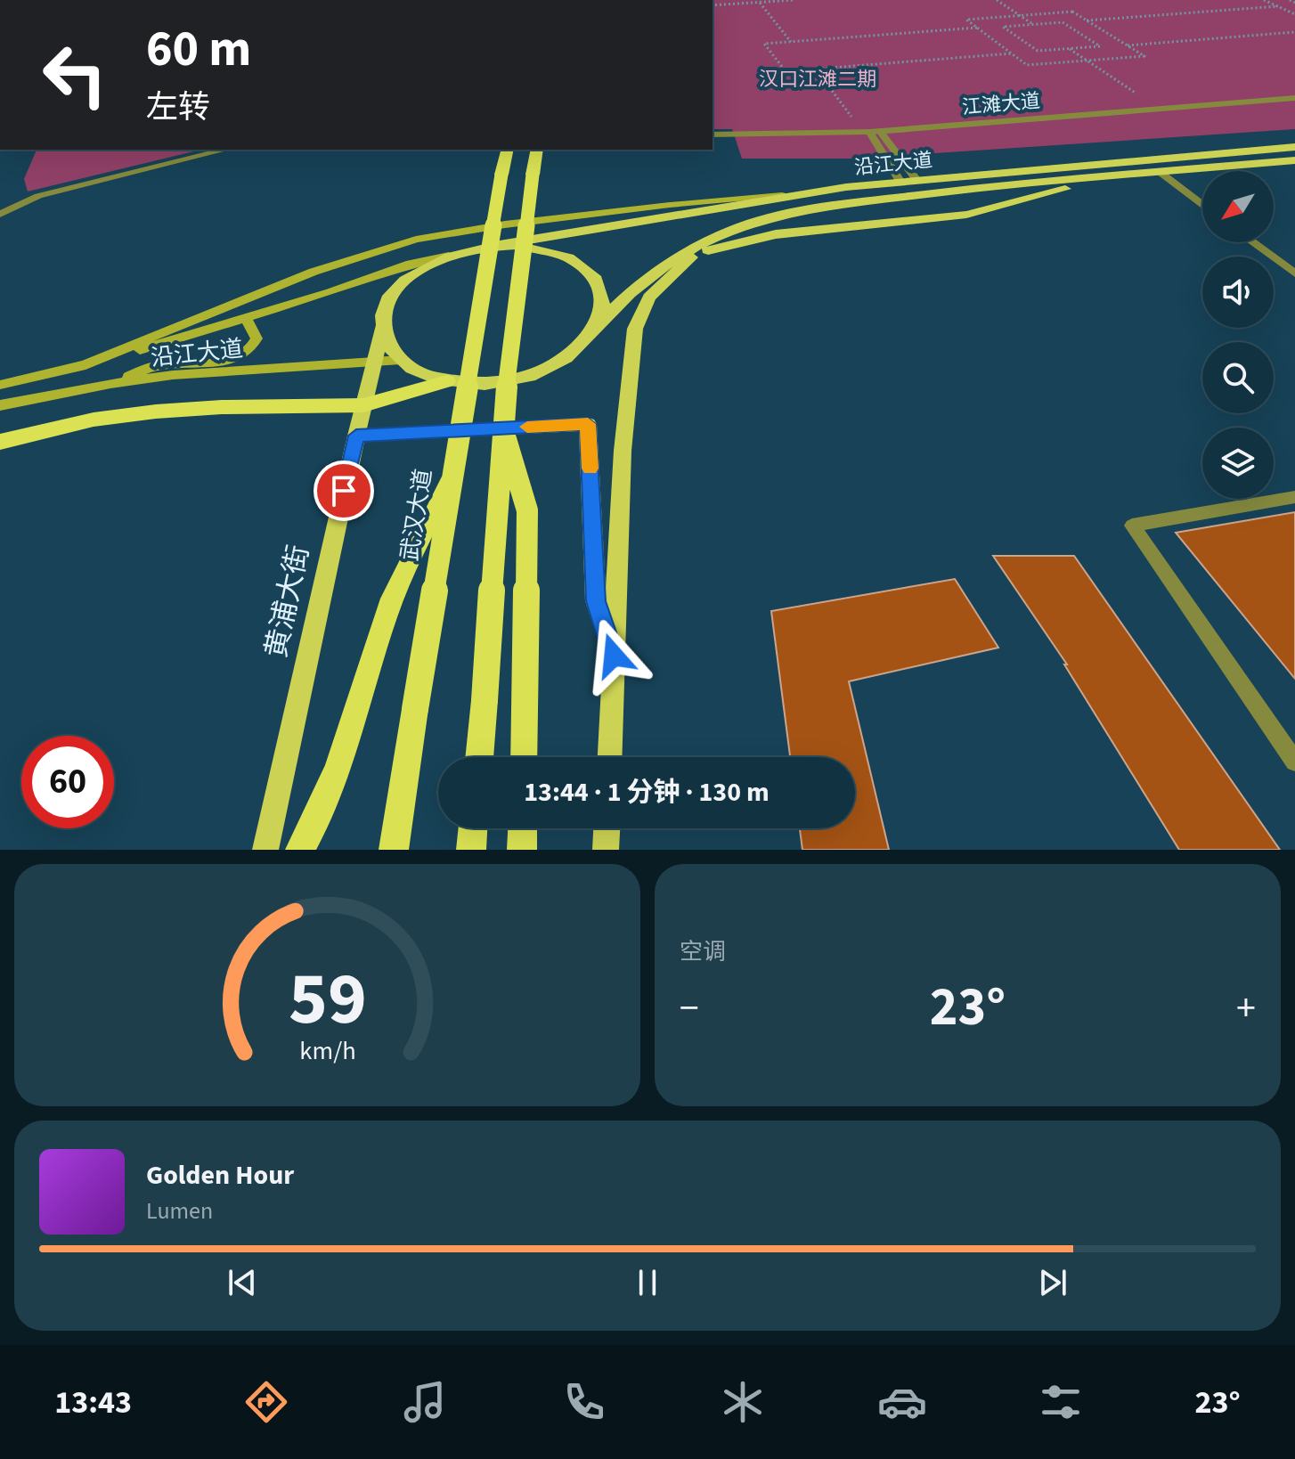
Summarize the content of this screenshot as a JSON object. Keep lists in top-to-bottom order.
{
  "streets": {
    "highway": ["武汉大道"],
    "main road": ["沿江大道", "黄浦大街"],
    "street": ["江滩大道"]
  },
  "crossings": [
    ["沿江大道", "黄浦大街"]
  ],
  "parks": ["汉口江滩二期"],
  "north": "bottom left",
  "page": {
    "turn": ["60 m", "左转"],
    "limit": "60",
    "trip": "13:44 · 1 分钟 · 130 m",
    "tile": "空调",
    "heat": ["−", "23°", "+"],
    "song": ["Golden Hour", "Lumen"],
    "tabs": ["13:43", "23°"],
    "gauge": ["59", "km/h"]
  }
}
